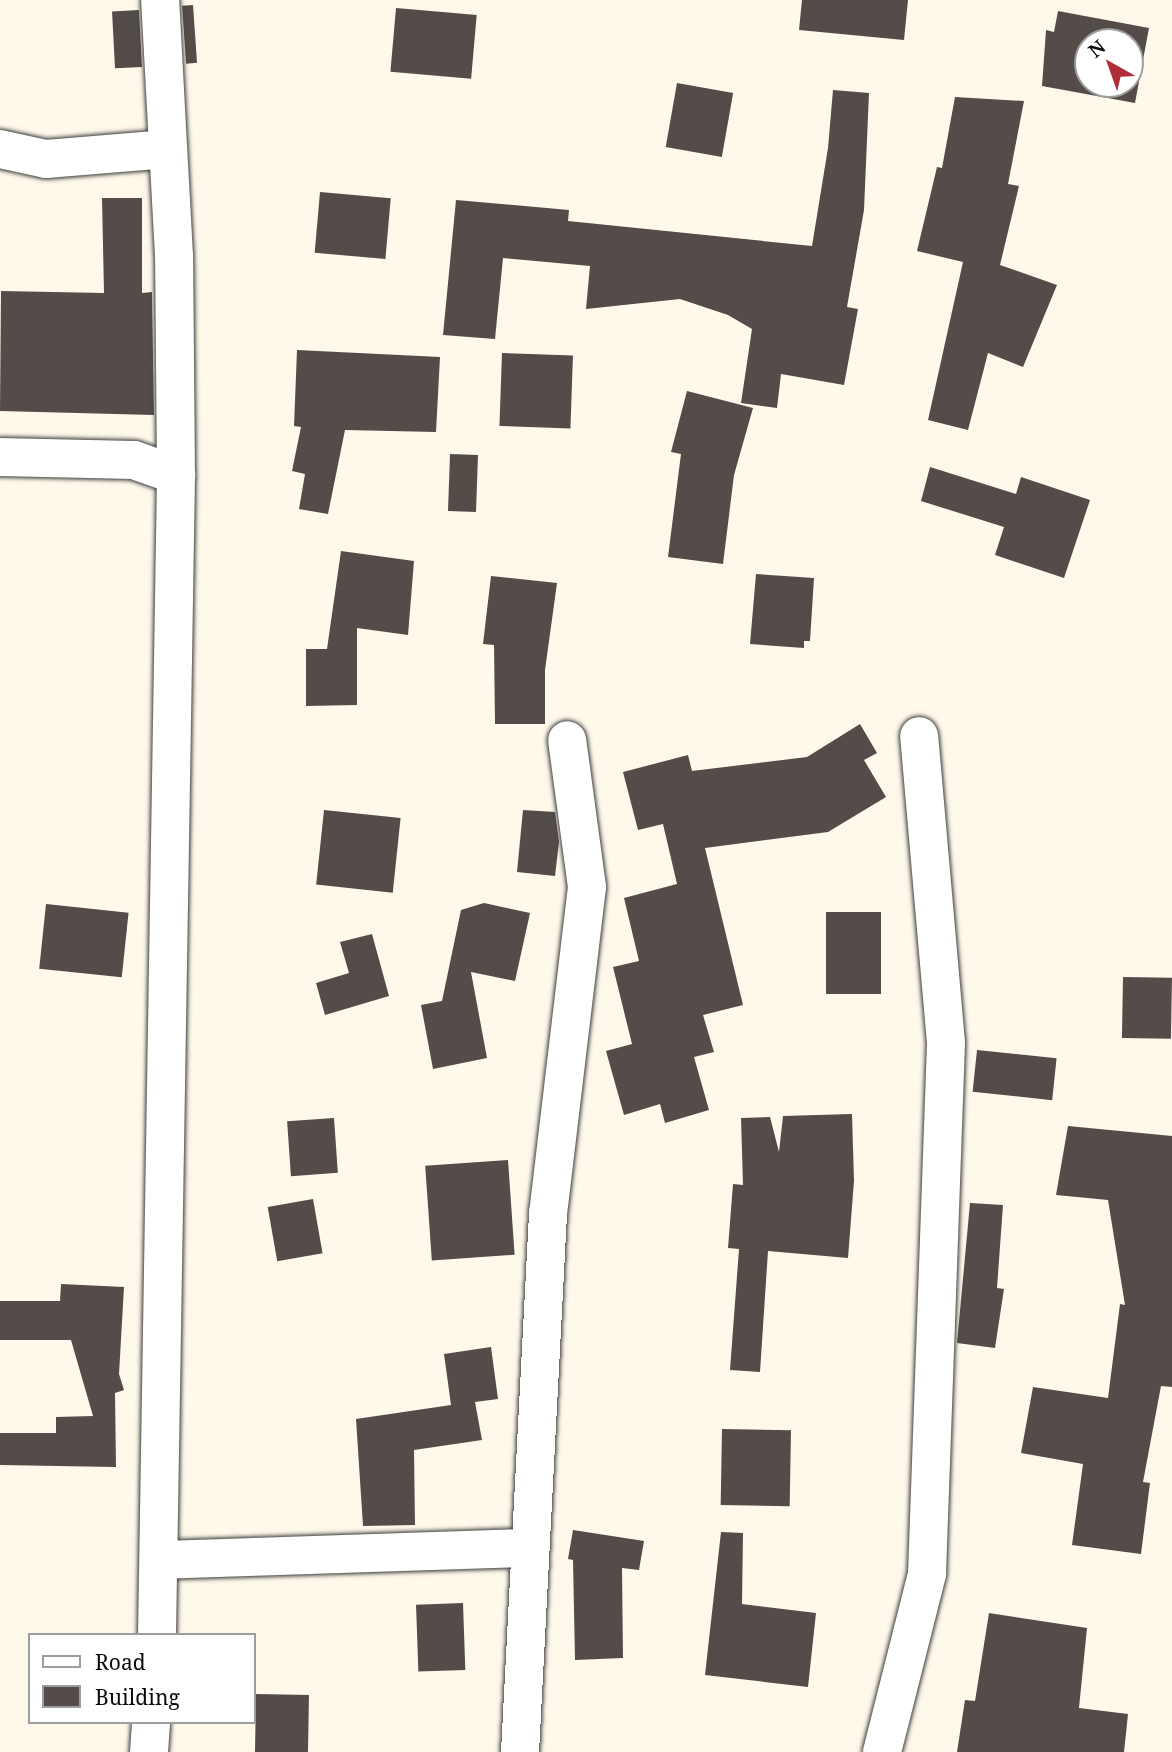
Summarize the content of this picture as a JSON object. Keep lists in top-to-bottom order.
{
  "legend": ["Road", "Building"],
  "north": "top left"
}
